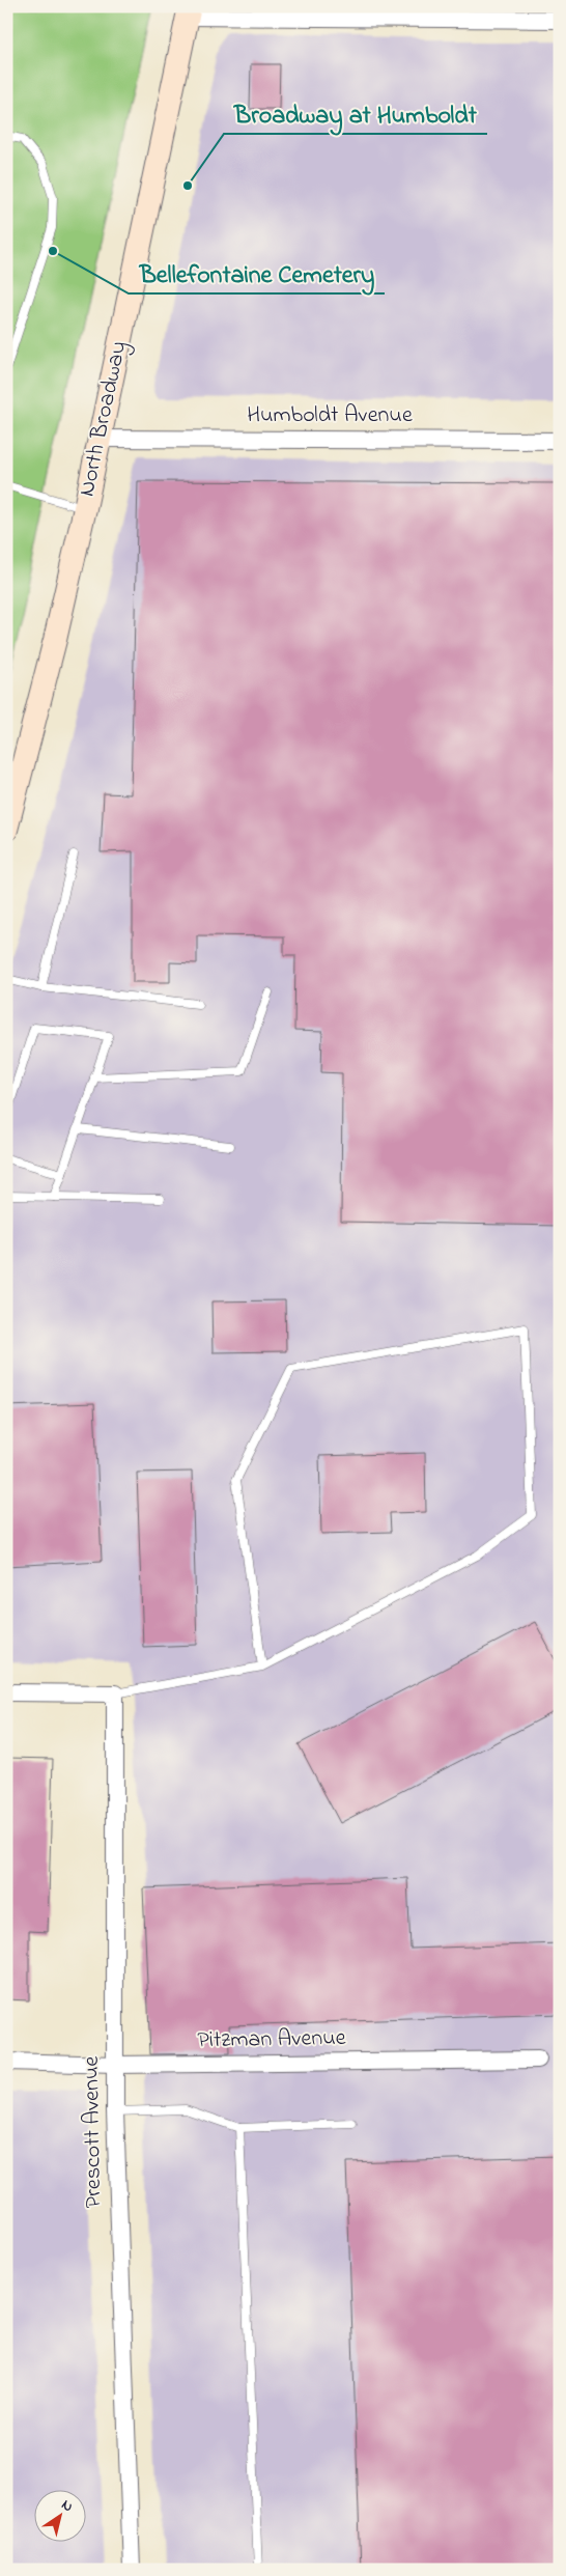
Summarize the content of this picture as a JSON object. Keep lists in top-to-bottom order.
{
  "streets": {
    "main road": ["North Broadway"],
    "street": ["Humboldt Avenue", "Pitzman Avenue", "Prescott Avenue"]
  },
  "crossings": [
    ["Humboldt Avenue", "North Broadway"],
    ["Pitzman Avenue", "Prescott Avenue"]
  ],
  "places": ["Broadway at Humboldt", "Bellefontaine Cemetery"],
  "north": "top right"
}
